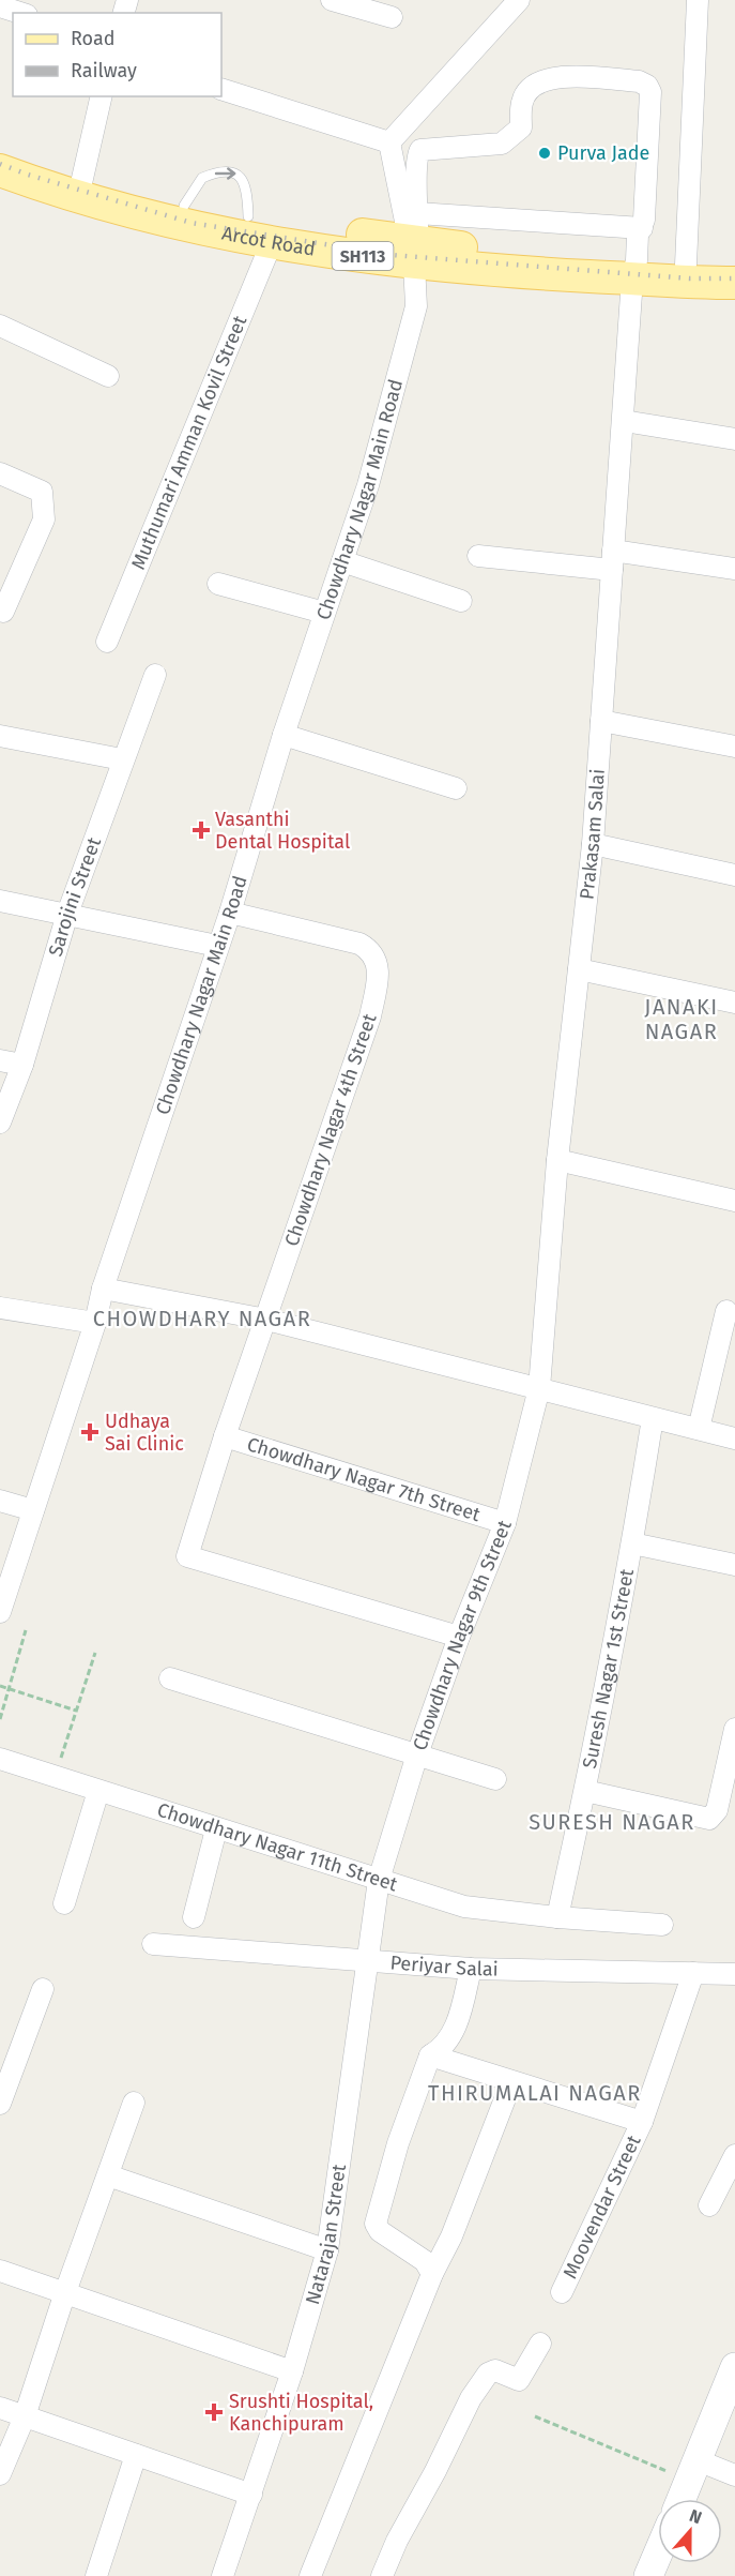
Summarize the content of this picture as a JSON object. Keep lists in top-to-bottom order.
{
  "streets": {
    "main road": ["Arcot Road", "SH113"],
    "street": [
      "Muthumari Amman Kovil Street",
      "Chowdhary Nagar Main Road",
      "Prakasam Salai",
      "Sarojini Street",
      "Chowdhary Nagar 4th Street",
      "Chowdhary Nagar 7th Street",
      "Chowdhary Nagar 9th Street",
      "Suresh Nagar 1st Street",
      "Chowdhary Nagar 11th Street",
      "Periyar Salai",
      "Moovendar Street",
      "Natarajan Street"
    ]
  },
  "crossings": [
    ["Arcot Road", "Muthumari Amman Kovil Street"],
    ["Arcot Road", "Chowdhary Nagar Main Road"],
    ["Arcot Road", "Prakasam Salai"],
    ["Chowdhary Nagar Main Road", "Prakasam Salai"],
    ["Chowdhary Nagar Main Road", "Chowdhary Nagar 4th Street"],
    ["Prakasam Salai", "Chowdhary Nagar 9th Street"],
    ["Chowdhary Nagar 7th Street", "Chowdhary Nagar 9th Street"],
    ["Chowdhary Nagar 9th Street", "Chowdhary Nagar 11th Street"],
    ["Chowdhary Nagar 9th Street", "Natarajan Street"],
    ["Suresh Nagar 1st Street", "Chowdhary Nagar 11th Street"],
    ["Chowdhary Nagar 11th Street", "Natarajan Street"],
    ["Periyar Salai", "Moovendar Street"],
    ["Periyar Salai", "Natarajan Street"]
  ],
  "districts": [
    "JANAKI NAGAR",
    "CHOWDHARY NAGAR",
    "SURESH NAGAR",
    "THIRUMALAI NAGAR"
  ],
  "places": {
    "other": ["Purva Jade"],
    "health": ["Vasanthi Dental Hospital", "Udhaya Sai Clinic", "Srushti Hospital, Kanchipuram"]
  },
  "legend": ["Road", "Railway"],
  "north": "top"
}
